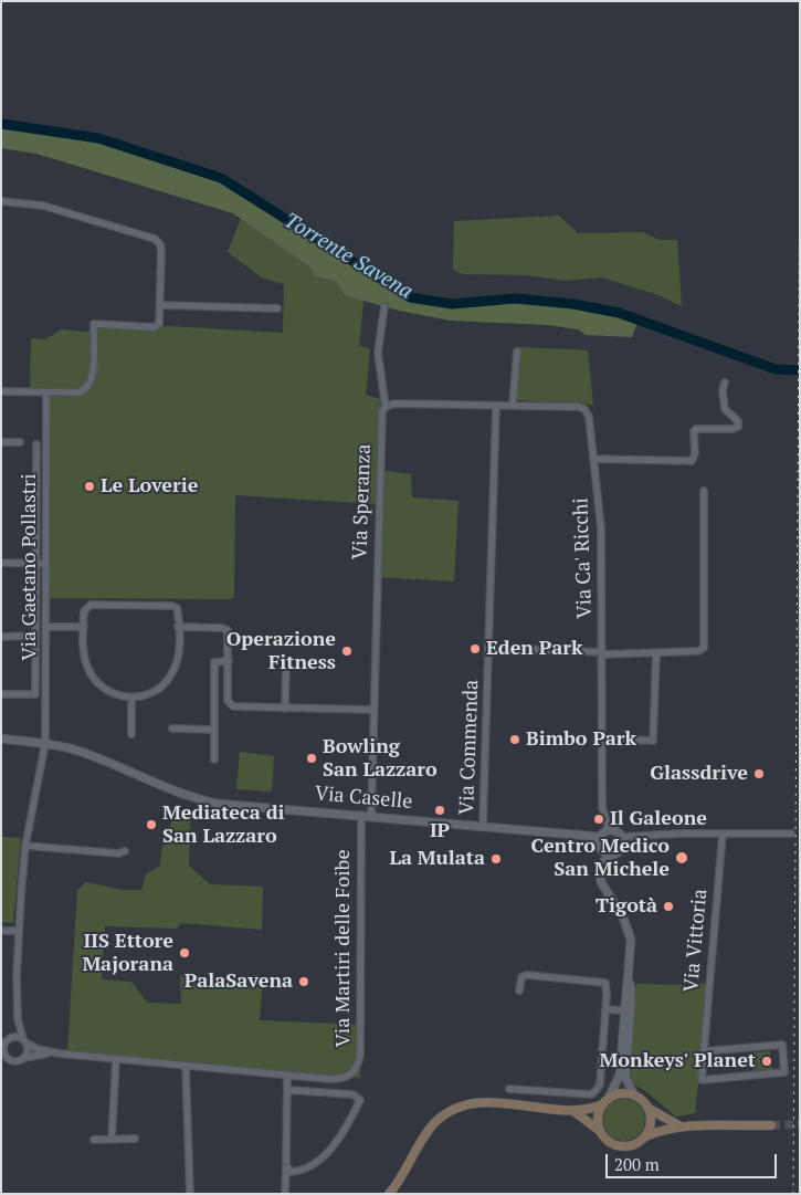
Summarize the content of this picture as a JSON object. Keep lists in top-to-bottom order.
{
  "streets": {
    "street": [
      "Via Speranza",
      "Via Ca' Ricchi",
      "Via Gaetano Pollastri",
      "Via Commenda",
      "Via Caselle",
      "Via Vittoria",
      "Via Martiri delle Foibe"
    ]
  },
  "crossings": [
    ["Via Speranza", "Via Caselle"],
    ["Via Ca' Ricchi", "Via Caselle"],
    ["Via Gaetano Pollastri", "Via Caselle"],
    ["Via Gaetano Pollastri", "Via Martiri delle Foibe"],
    ["Via Commenda", "Via Caselle"],
    ["Via Caselle", "Via Martiri delle Foibe"]
  ],
  "water": ["Torrente Savena"],
  "places": [
    "Le Loverie",
    "Eden Park",
    "Operazione Fitness",
    "Bimbo Park",
    "Bowling San Lazzaro",
    "Glassdrive",
    "IP",
    "Il Galeone",
    "Mediateca di San Lazzaro",
    "Centro Medico San Michele",
    "La Mulata",
    "Tigotà",
    "IIS Ettore Majorana",
    "PalaSavena",
    "Monkeys' Planet"
  ],
  "scale_bar": "200 m"
}
